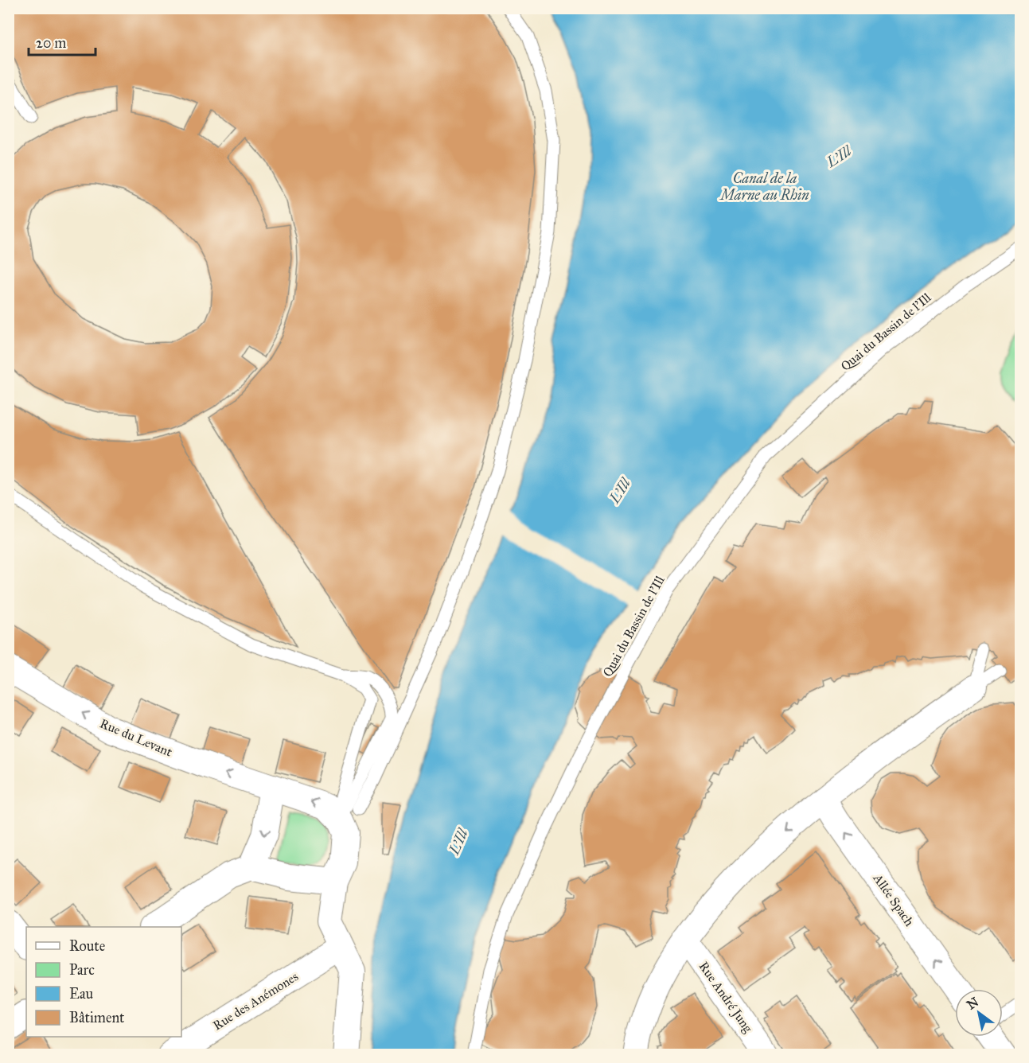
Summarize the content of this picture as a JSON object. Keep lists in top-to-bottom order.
{
  "streets": {
    "street": [
      "Rue du Levant",
      "Allée Spach",
      "Rue André Jung",
      "Rue des Anémones"
    ],
    "lane": ["Quai du Bassin de l'Ill"]
  },
  "one_way": ["Rue du Levant", "Allée Spach"],
  "water": ["L'Ill", "Canal de la Marne au Rhin"],
  "legend": [
    "Route",
    "Parc",
    "Eau",
    "Bâtiment"
  ],
  "scale_bar": "20 m",
  "north": "top left"
}
